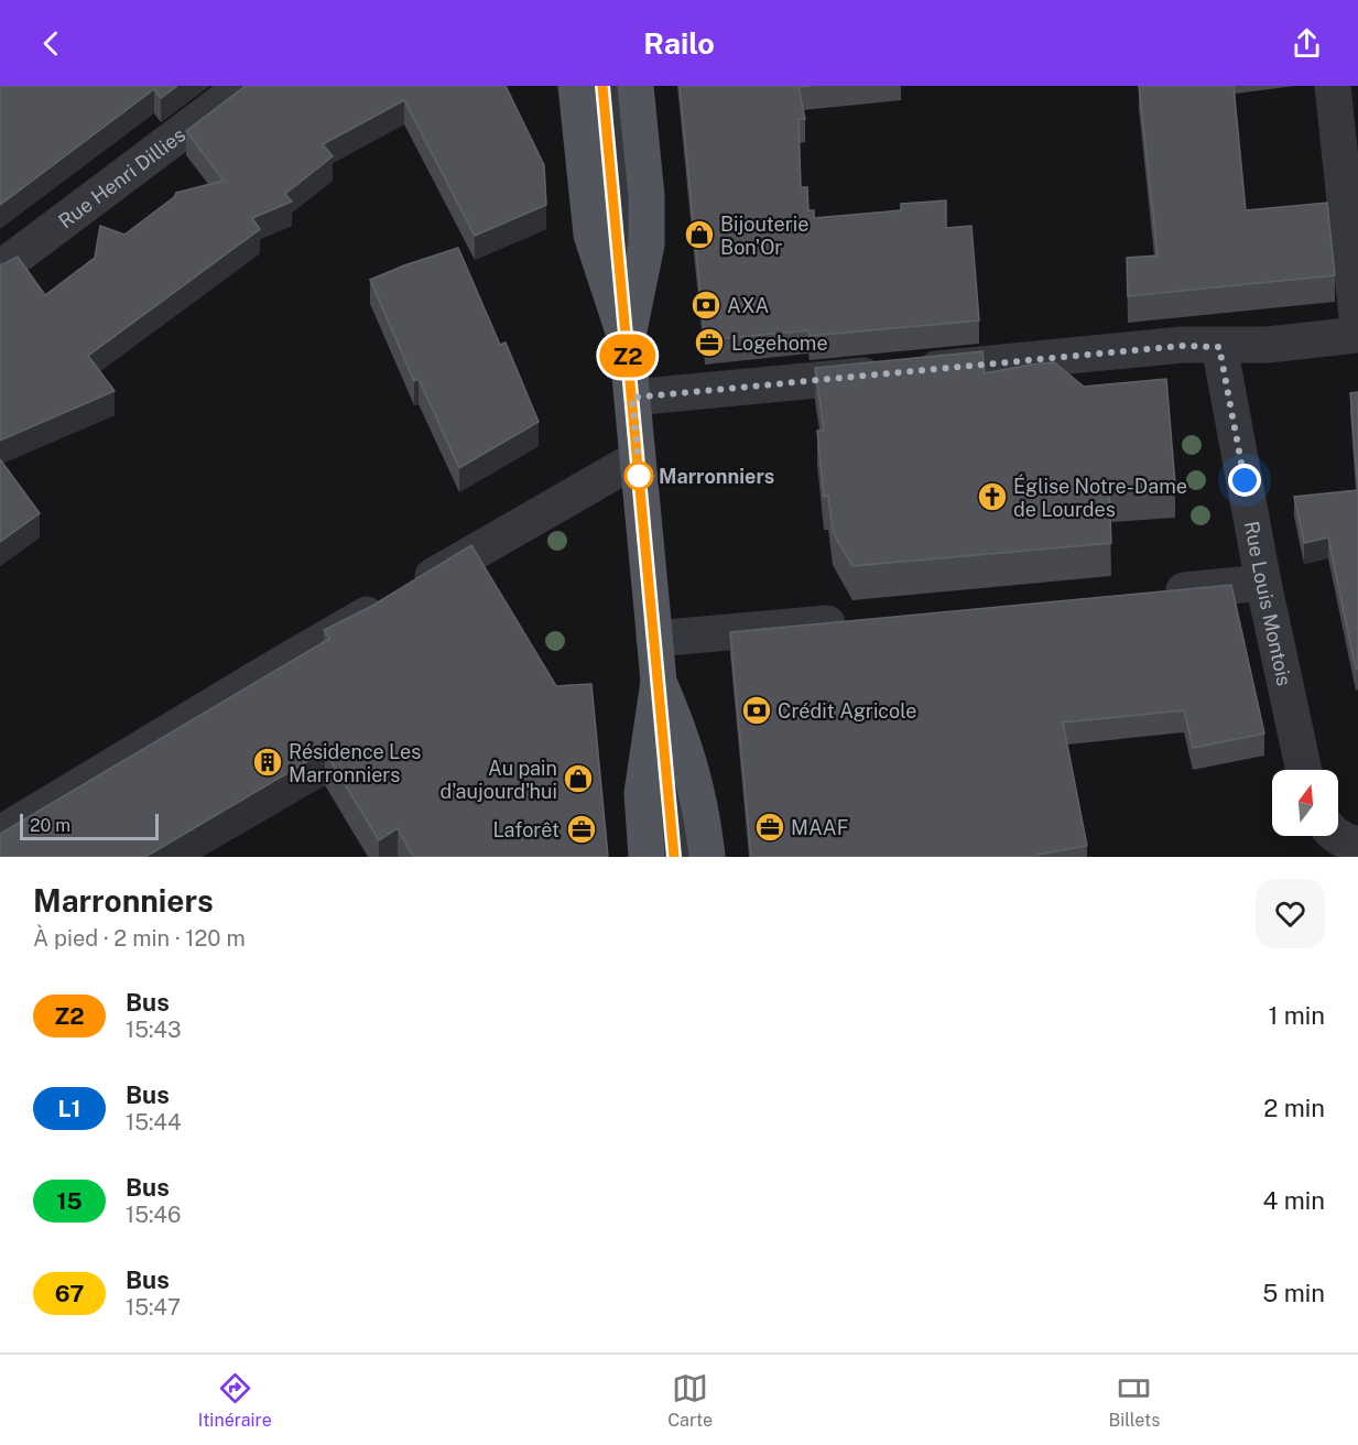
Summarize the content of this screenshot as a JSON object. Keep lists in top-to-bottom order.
{
  "streets": {
    "street": ["Rue Henri Dillies", "Rue Louis Montois"]
  },
  "places": {
    "shop": ["Bijouterie Bon'Or", "Au pain d'aujourd'hui"],
    "bank": ["AXA", "Crédit Agricole"],
    "office": ["Logehome", "MAAF", "Laforêt"],
    "other": ["Marronniers"],
    "church": ["Église Notre-Dame de Lourdes"],
    "building": ["Résidence Les Marronniers"]
  },
  "lines": ["bus line Z2"],
  "scale_bar": "20 m",
  "north": "top",
  "page": {
    "header": "Railo",
    "on_map": "Z2",
    "scale": "20 m",
    "heading": ["Marronniers", "À pied · 2 min · 120 m"],
    "list": [
      {
        "mark": "Z2",
        "name": "Bus",
        "note": "15:43",
        "value": "1 min"
      },
      {
        "mark": "L1",
        "name": "Bus",
        "note": "15:44",
        "value": "2 min"
      },
      {
        "mark": "15",
        "name": "Bus",
        "note": "15:46",
        "value": "4 min"
      },
      {
        "mark": "67",
        "name": "Bus",
        "note": "15:47",
        "value": "5 min"
      }
    ],
    "tabs": ["Itinéraire", "Carte", "Billets"]
  }
}
